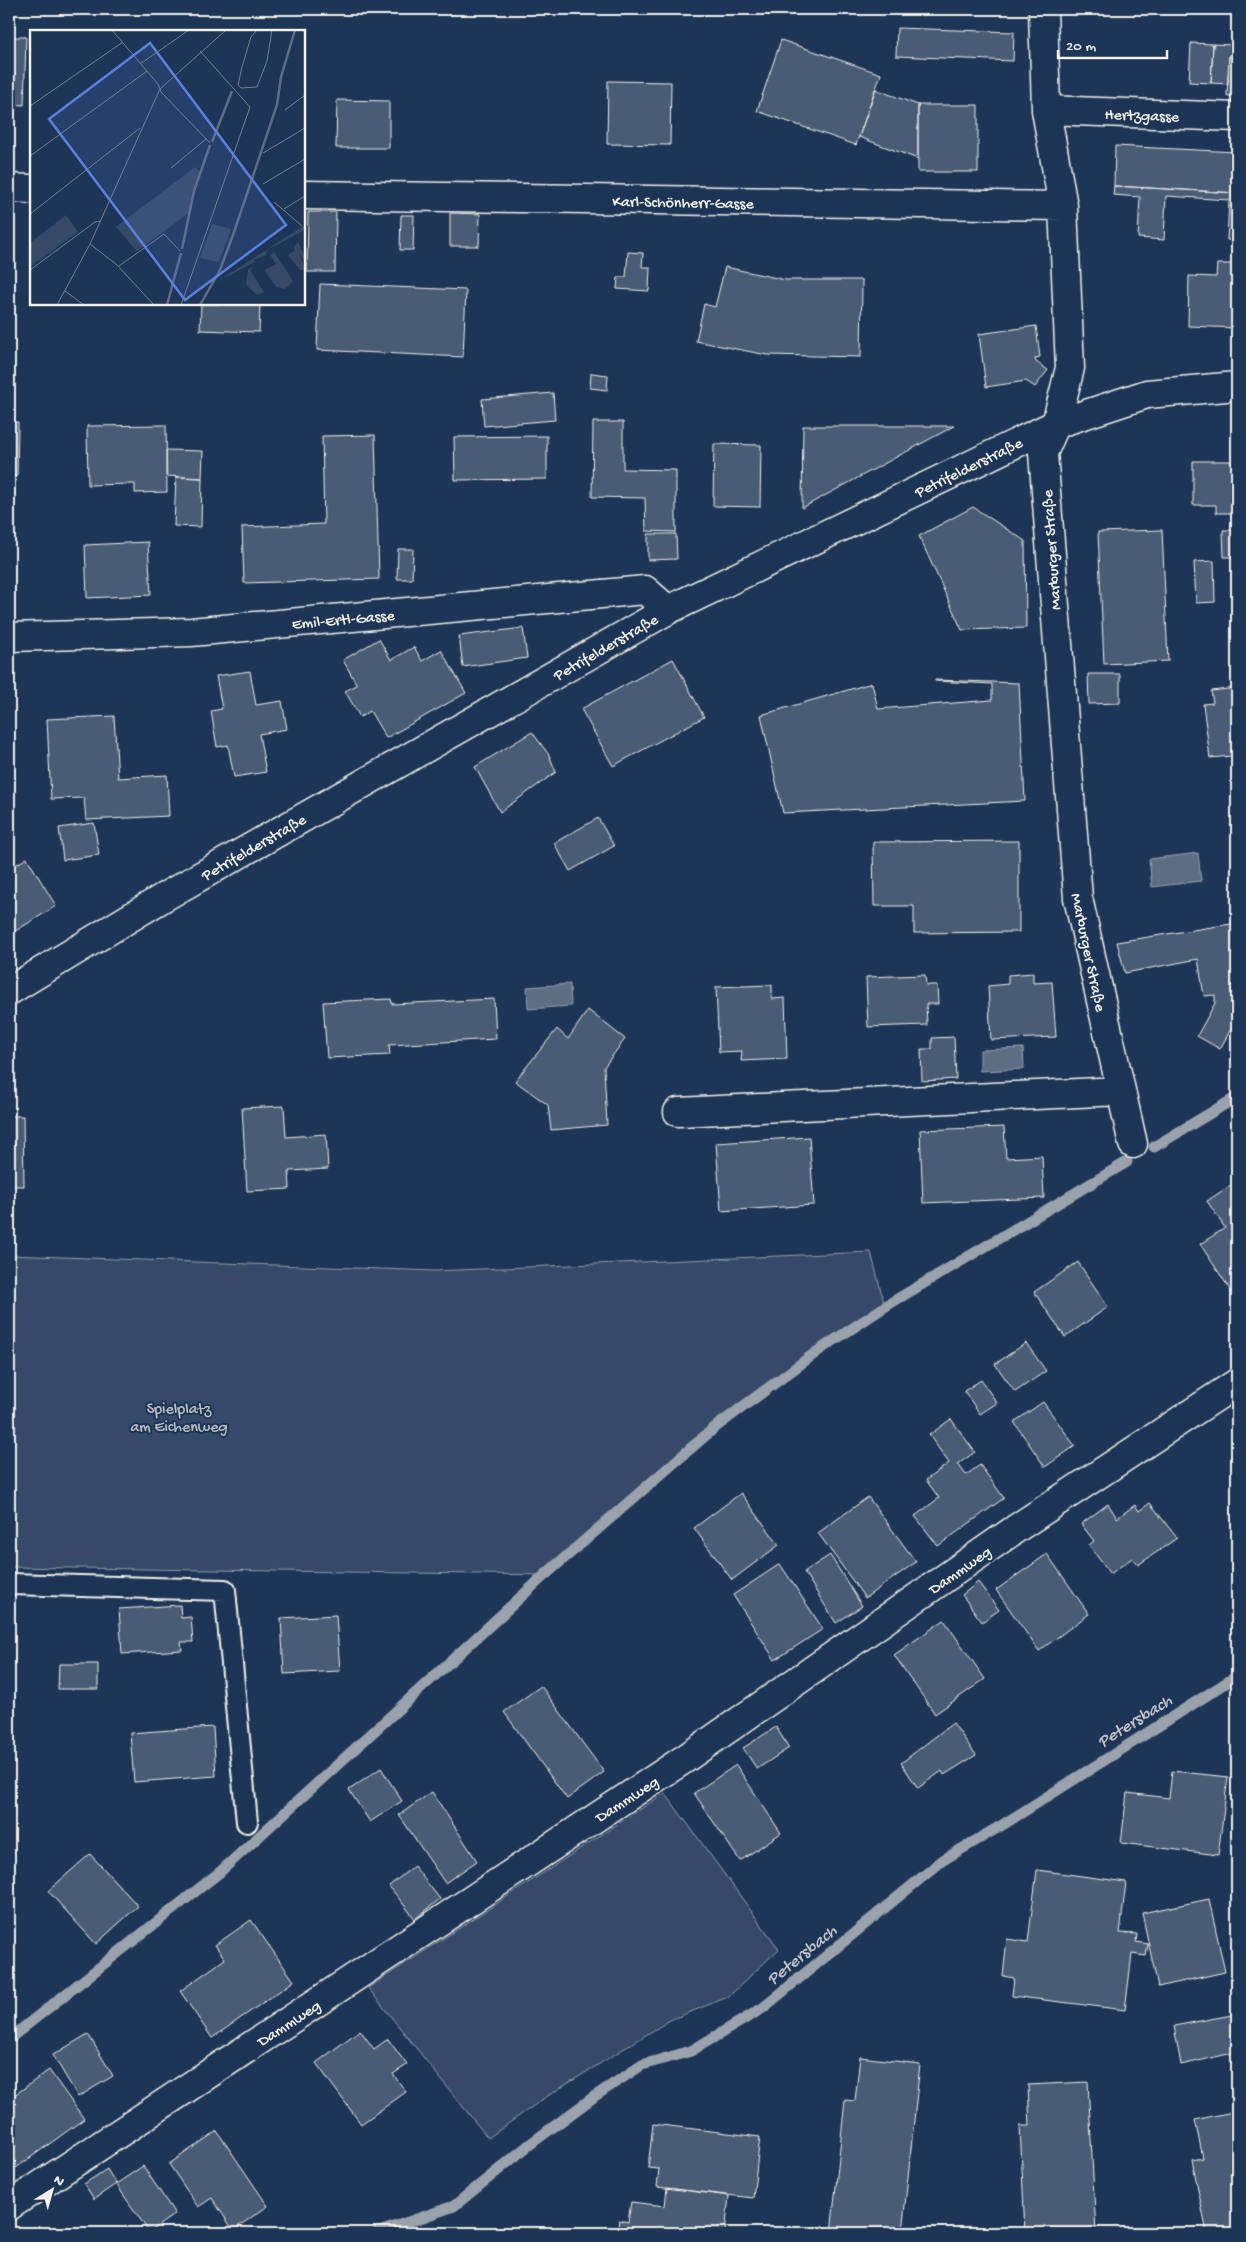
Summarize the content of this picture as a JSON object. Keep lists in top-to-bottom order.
{
  "streets": {
    "street": [
      "Hertzgasse",
      "Karl-Schönherr-Gasse",
      "Petrifelderstraße",
      "Marburger Straße",
      "Emil-Ertl-Gasse",
      "Dammweg"
    ]
  },
  "crossings": [
    ["Hertzgasse", "Marburger Straße"],
    ["Karl-Schönherr-Gasse", "Marburger Straße"],
    ["Petrifelderstraße", "Marburger Straße"],
    ["Petrifelderstraße", "Emil-Ertl-Gasse"]
  ],
  "water": ["Petersbach"],
  "parks": ["Spielplatz am Eichenweg"],
  "scale_bar": "20 m",
  "north": "top right"
}
